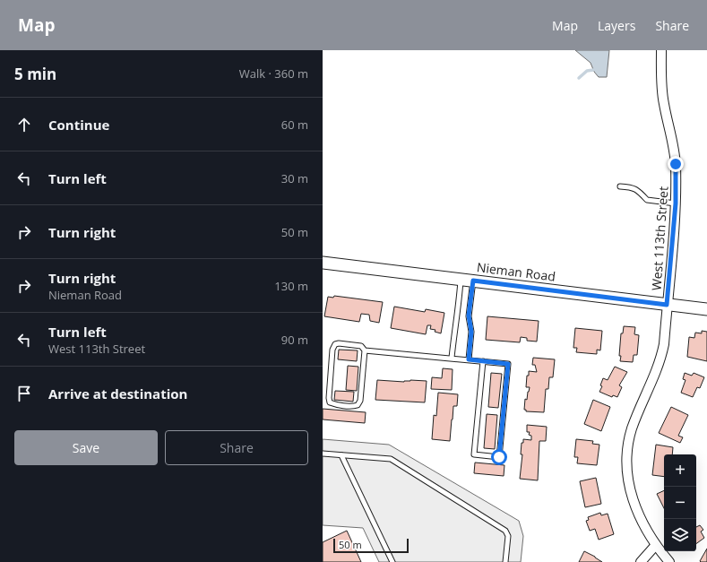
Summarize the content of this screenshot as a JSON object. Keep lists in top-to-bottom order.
{
  "streets": {
    "street": ["West 113th Street", "Nieman Road"]
  },
  "crossings": [
    ["West 113th Street", "Nieman Road"]
  ],
  "scale_bar": "50 m",
  "page": {
    "header": "Map",
    "nav": ["Map", "Layers", "Share"],
    "heading": ["5 min", "Walk · 360 m"],
    "list": [
      ["Continue", "60 m"],
      ["Turn left", "30 m"],
      ["Turn right", "50 m"],
      ["Turn right", "Nieman Road", "130 m"],
      ["Turn left", "West 113th Street", "90 m"],
      "Arrive at destination"
    ],
    "buttons": ["Save", "Share"],
    "map_buttons": ["+", "−"],
    "scale": "50 m"
  }
}
